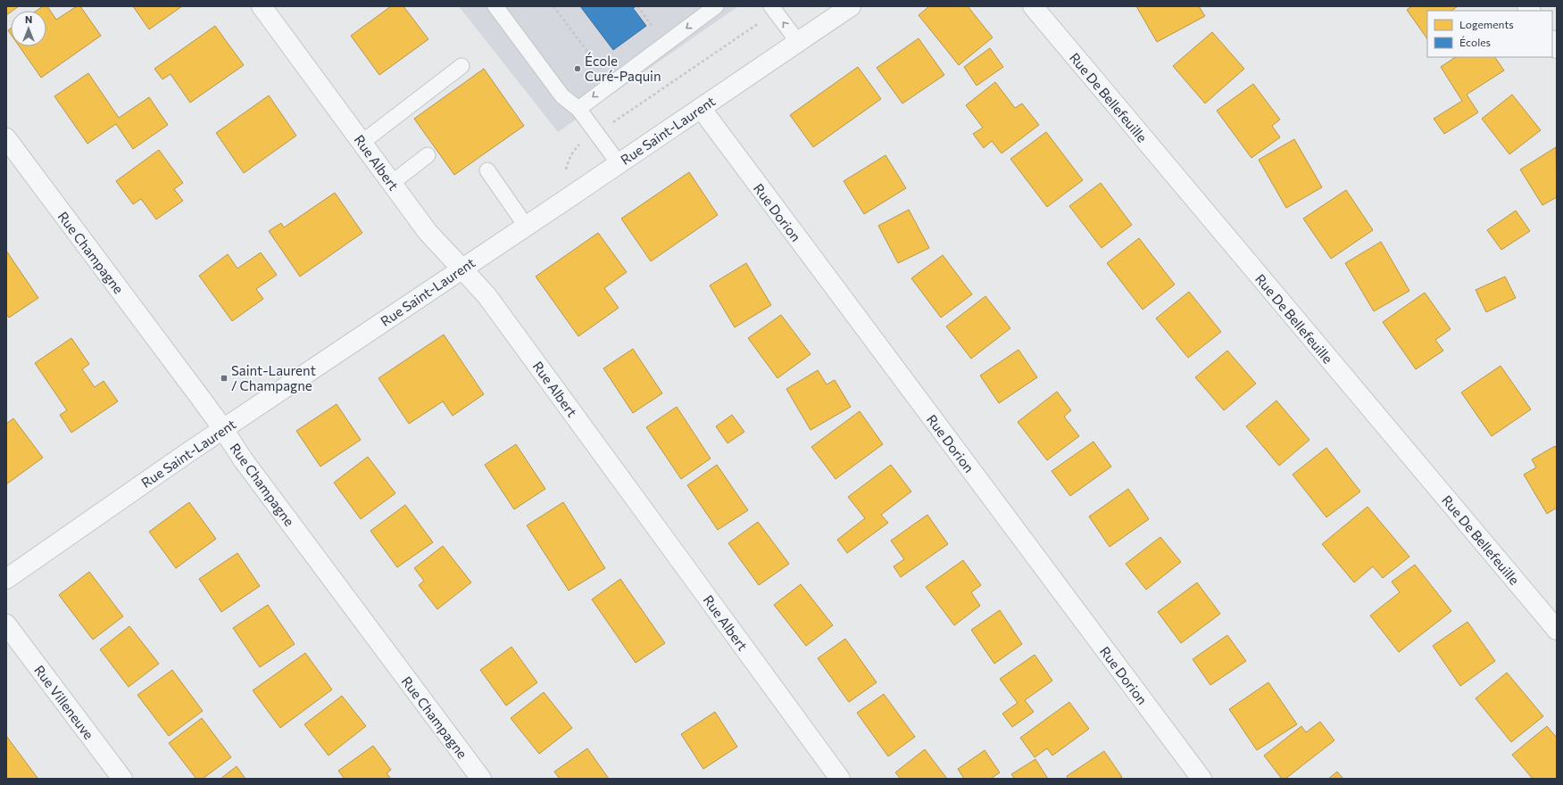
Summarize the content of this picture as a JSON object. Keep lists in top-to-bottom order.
{
  "streets": {
    "street": [
      "Rue De Bellefeuille",
      "Rue Saint-Laurent",
      "Rue Albert",
      "Rue Dorion",
      "Rue Champagne",
      "Rue Villeneuve"
    ]
  },
  "crossings": [
    ["Rue Saint-Laurent", "Rue Albert"],
    ["Rue Saint-Laurent", "Rue Dorion"],
    ["Rue Saint-Laurent", "Rue Champagne"]
  ],
  "places": {
    "other": ["École Curé-Paquin"],
    "transit": ["Saint-Laurent / Champagne"]
  },
  "legend": ["Logements", "Écoles"],
  "north": "top"
}
